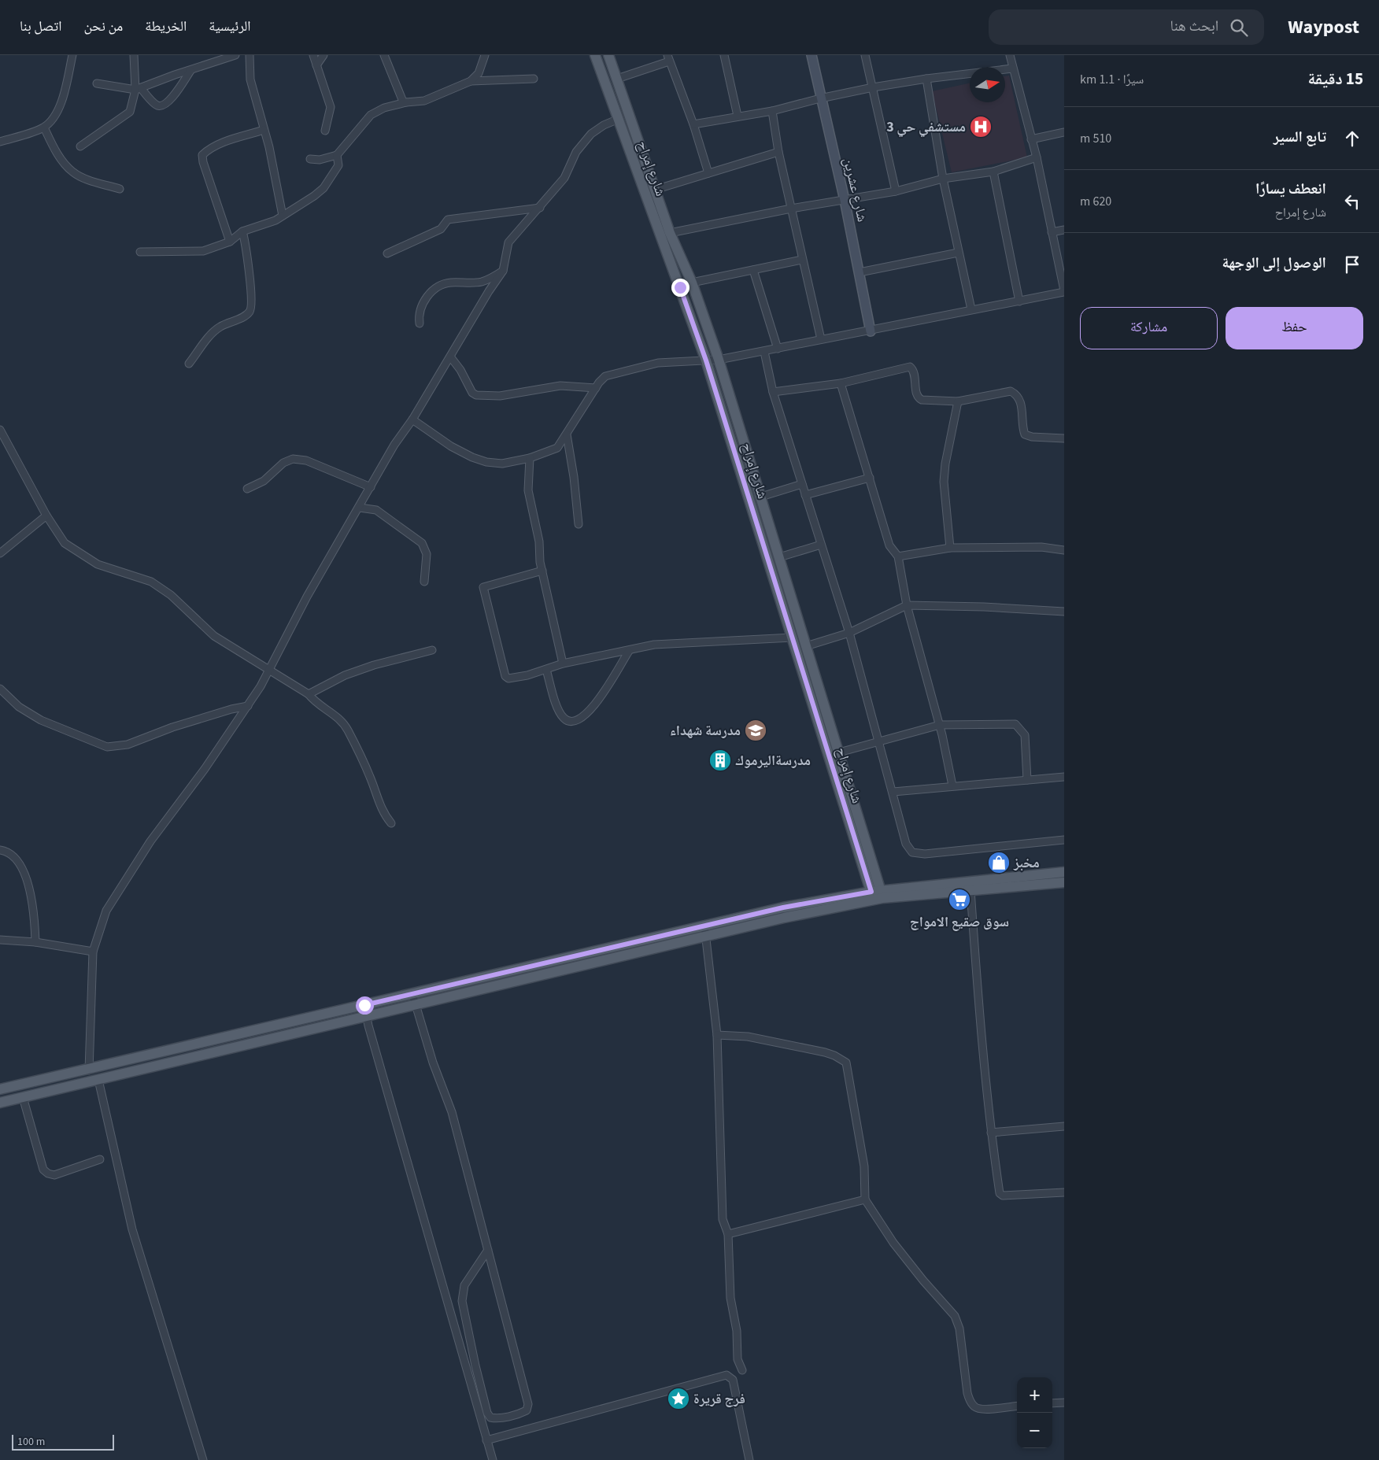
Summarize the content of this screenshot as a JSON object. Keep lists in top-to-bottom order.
{
  "streets": {
    "main road": ["شارع إمراح"],
    "street": ["شارع عشرين"]
  },
  "places": {
    "hospital": ["مستشفي حي 3"],
    "school or university": ["مدرسة شهداء"],
    "building": ["مدرسةاليرموك"],
    "shop": ["مخبز"],
    "supermarket": ["سوق صقيع الامواج"],
    "place": ["فرج قريرة"]
  },
  "scale_bar": "100 m",
  "north": "right",
  "page": {
    "header": "Waypost",
    "search": "ابحث هنا",
    "nav": [
      "الرئيسية",
      "الخريطة",
      "من نحن",
      "اتصل بنا"
    ],
    "heading": ["15 دقيقة", "سيرًا · 1.1 km"],
    "list": [
      ["تابع السير", "510 m"],
      ["انعطف يسارًا", "شارع إمراح", "620 m"],
      "الوصول إلى الوجهة"
    ],
    "buttons": ["حفظ", "مشاركة"],
    "map_buttons": ["+", "−"],
    "scale": "100 m"
  }
}
